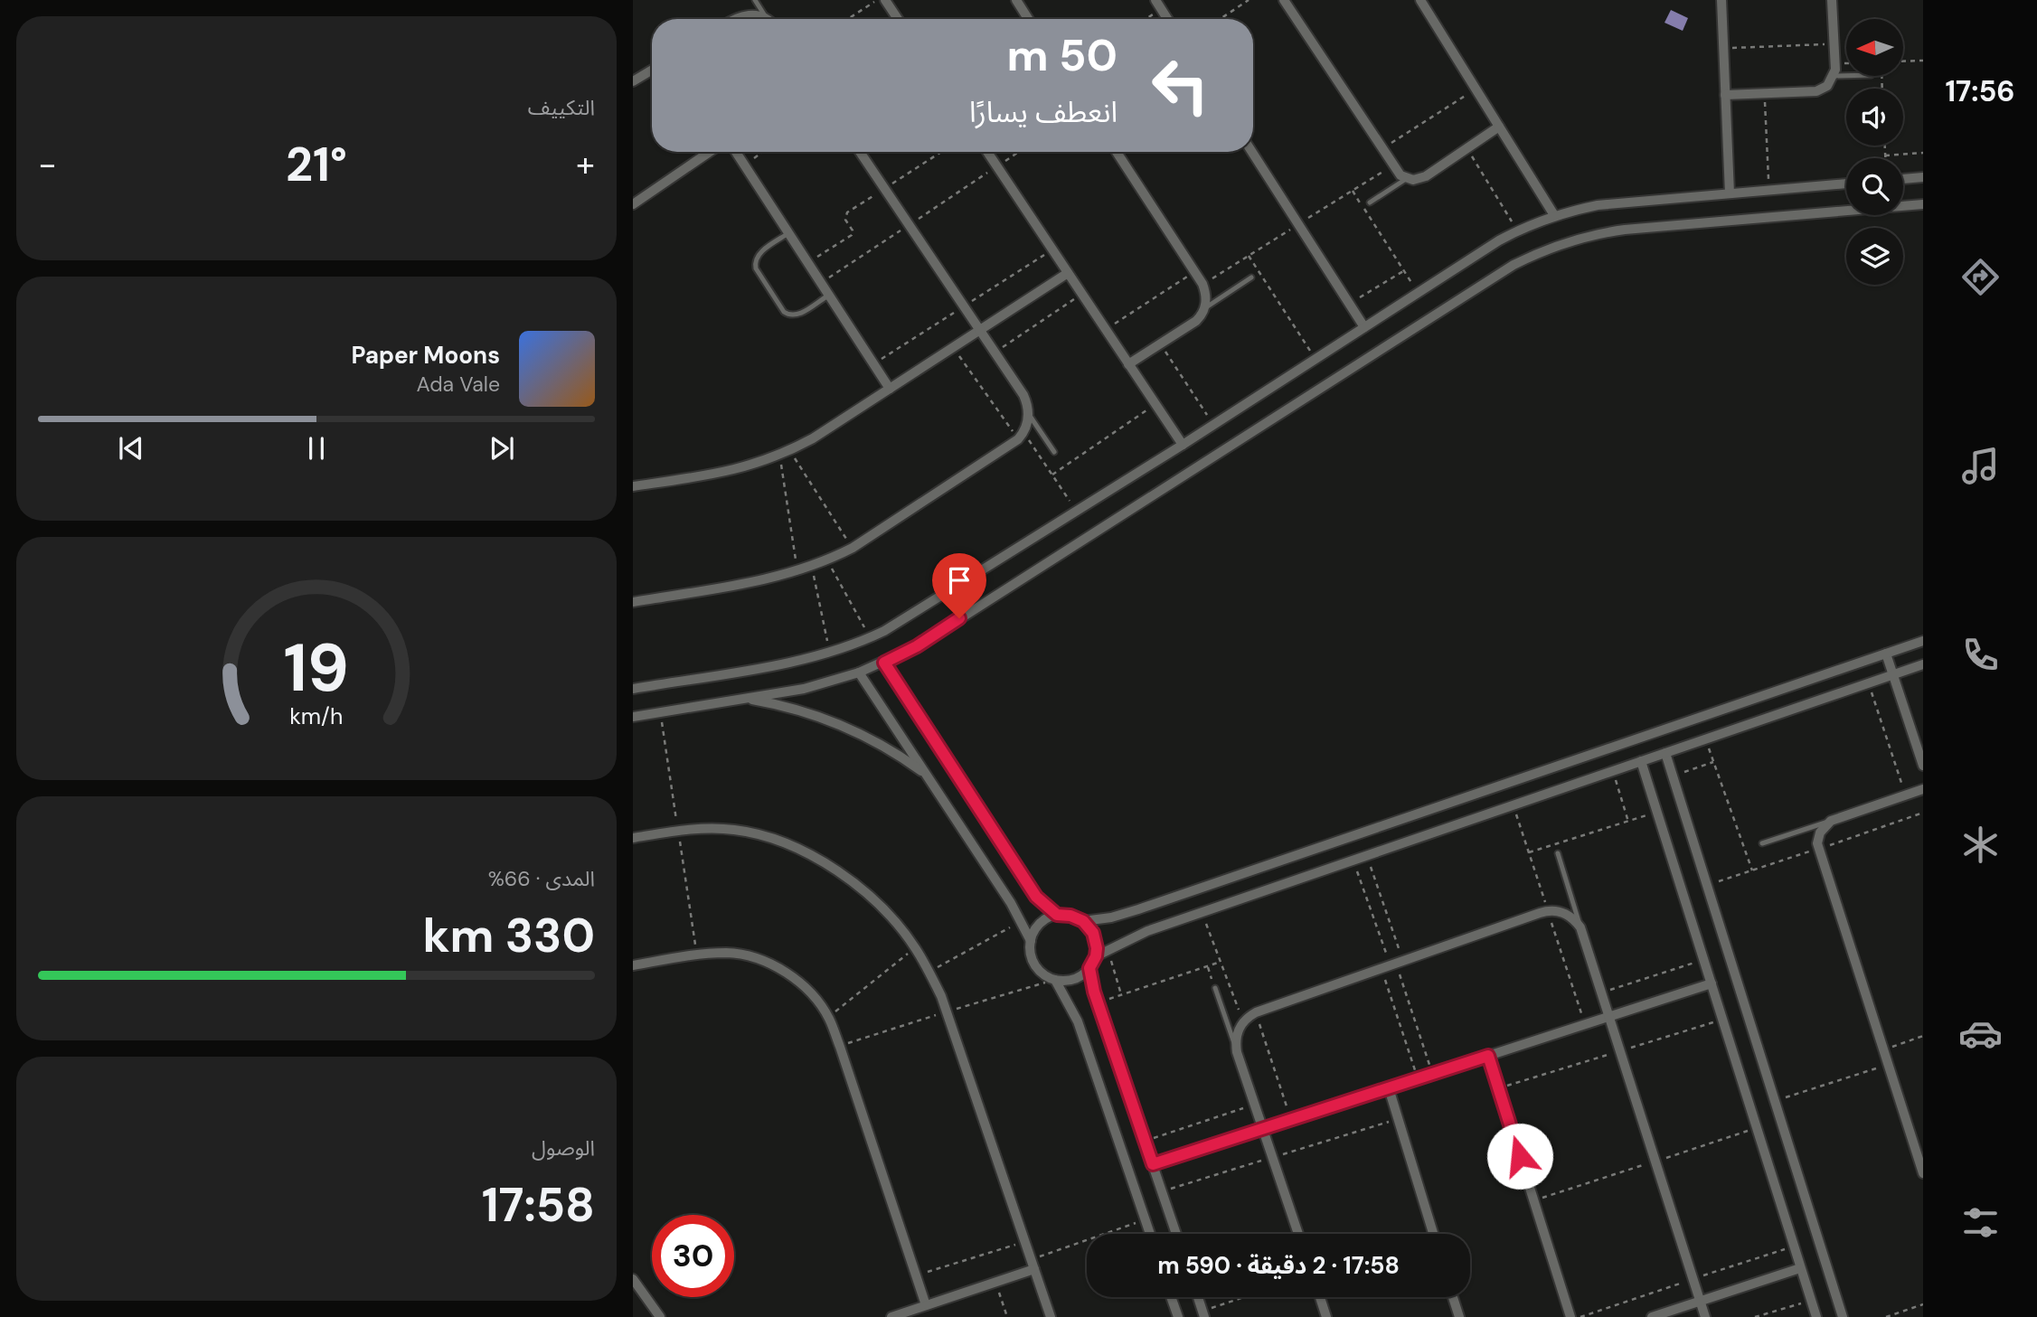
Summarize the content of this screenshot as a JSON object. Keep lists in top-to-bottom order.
{
  "north": "left",
  "page": {
    "tabs": "17:56",
    "tile": [
      "التكييف",
      ["المدى · 66%", "330 km"],
      ["الوصول", "17:58"]
    ],
    "turn": ["50 m", "انعطف يسارًا"],
    "heat": ["−", "21°", "+"],
    "song": ["Paper Moons", "Ada Vale"],
    "limit": "30",
    "trip": "17:58 · 2 دقيقة · 590 m",
    "gauge": ["19", "km/h"]
  }
}
